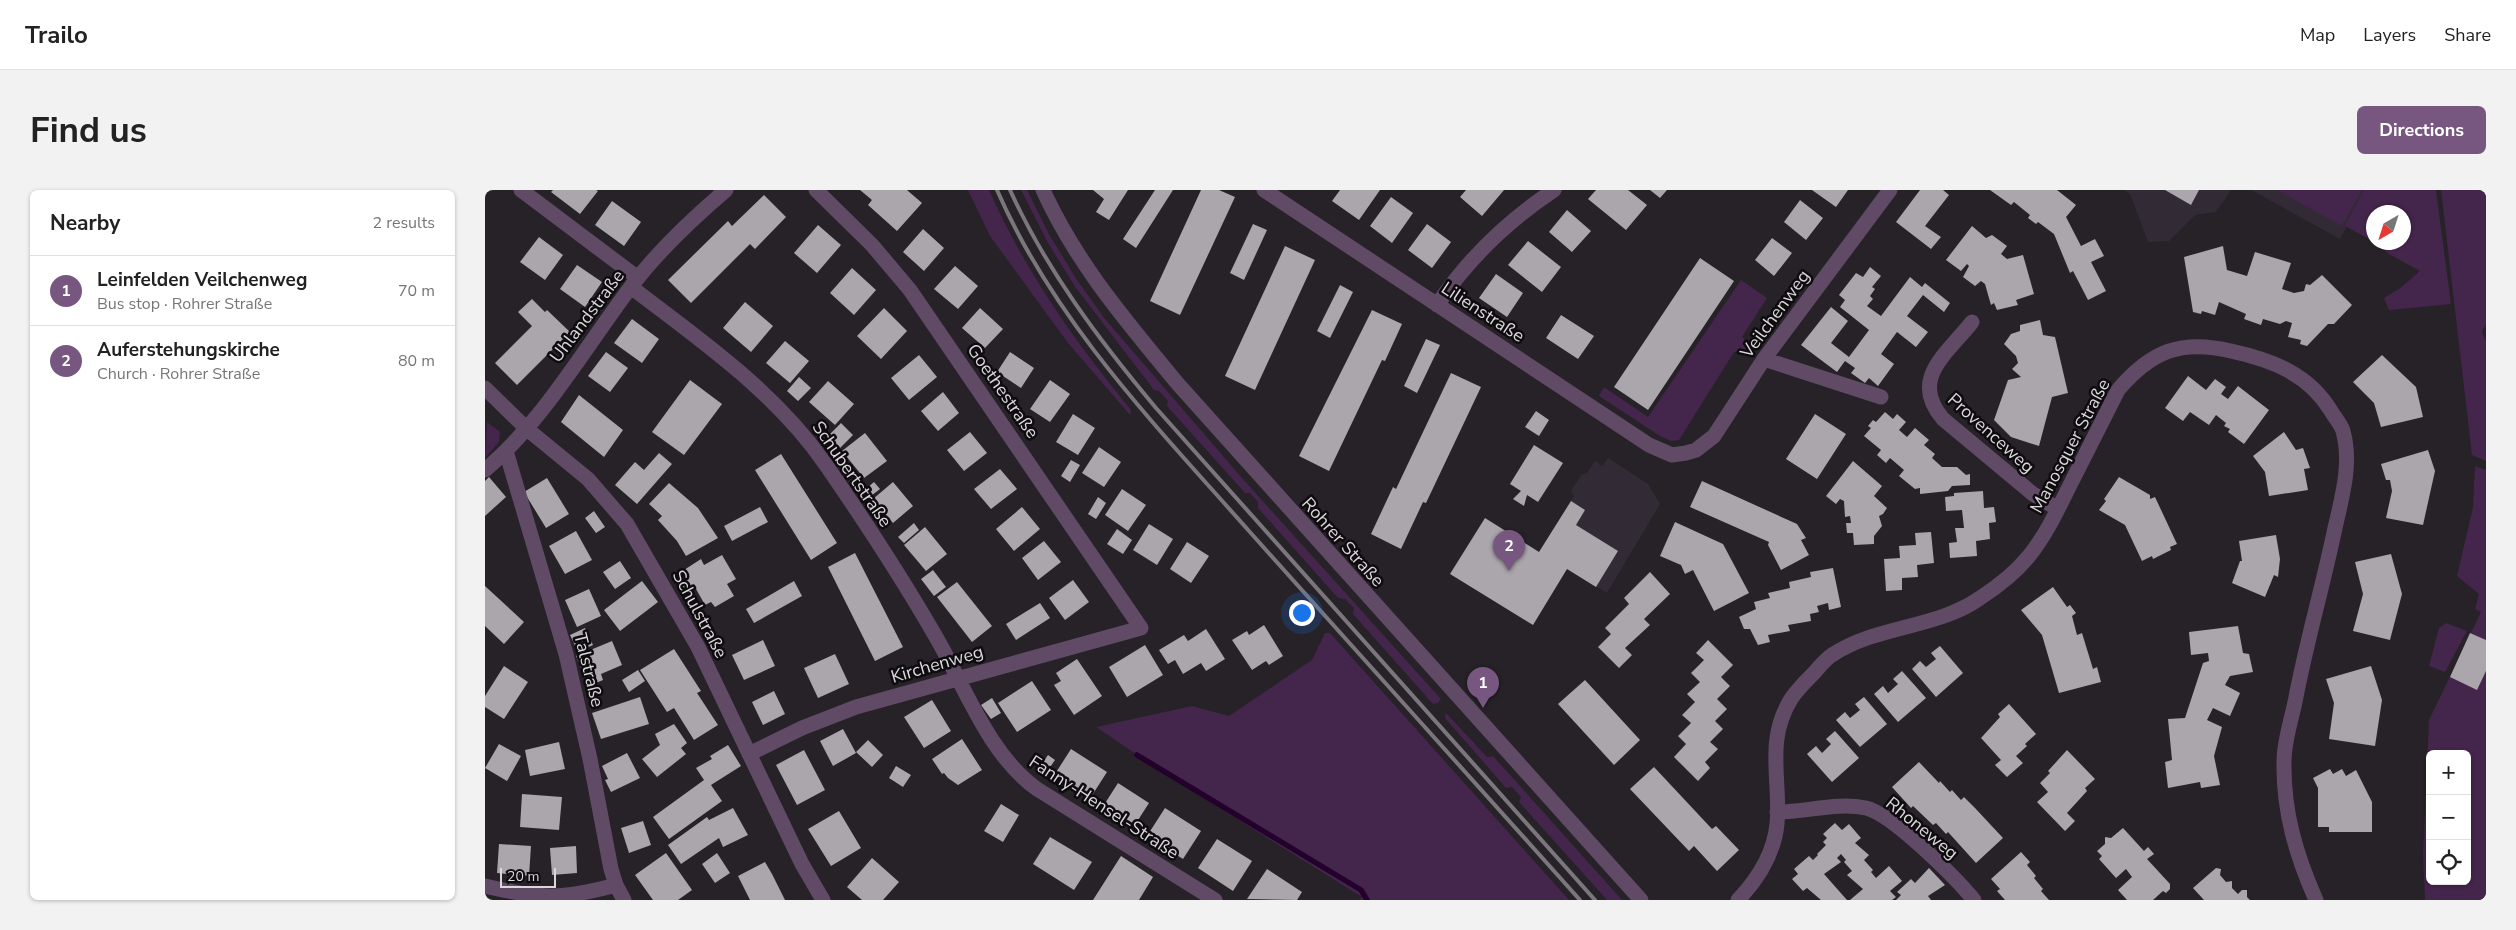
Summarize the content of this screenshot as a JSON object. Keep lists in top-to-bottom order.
{
  "streets": {
    "street": [
      "Lilienstraße",
      "Veilchenweg",
      "Uhlandstraße",
      "Goethestraße",
      "Provenceweg",
      "Manosquer Straße",
      "Schubertstraße",
      "Rohrer Straße",
      "Schulstraße",
      "Kirchenweg",
      "Talstraße",
      "Fanny-Hensel-Straße",
      "Rhoneweg"
    ]
  },
  "crossings": [
    ["Lilienstraße", "Veilchenweg"],
    ["Uhlandstraße", "Schubertstraße"],
    ["Uhlandstraße", "Schulstraße"],
    ["Uhlandstraße", "Talstraße"],
    ["Goethestraße", "Kirchenweg"],
    ["Provenceweg", "Manosquer Straße"],
    ["Manosquer Straße", "Rhoneweg"],
    ["Schubertstraße", "Kirchenweg"],
    ["Schubertstraße", "Fanny-Hensel-Straße"],
    ["Schulstraße", "Kirchenweg"],
    ["Kirchenweg", "Fanny-Hensel-Straße"]
  ],
  "scale_bar": "20 m",
  "north": "bottom left",
  "page": {
    "header": "Trailo",
    "nav": ["Map", "Layers", "Share"],
    "buttons": "Directions",
    "title": "Find us",
    "heading": ["Nearby", "2 results"],
    "list": [
      {
        "mark": "1",
        "name": "Leinfelden Veilchenweg",
        "note": "Bus stop · Rohrer Straße",
        "value": "70 m"
      },
      {
        "mark": "2",
        "name": "Auferstehungskirche",
        "note": "Church · Rohrer Straße",
        "value": "80 m"
      }
    ],
    "pins": ["2", "1"],
    "map_buttons": ["+", "−"],
    "scale": "20 m"
  }
}
